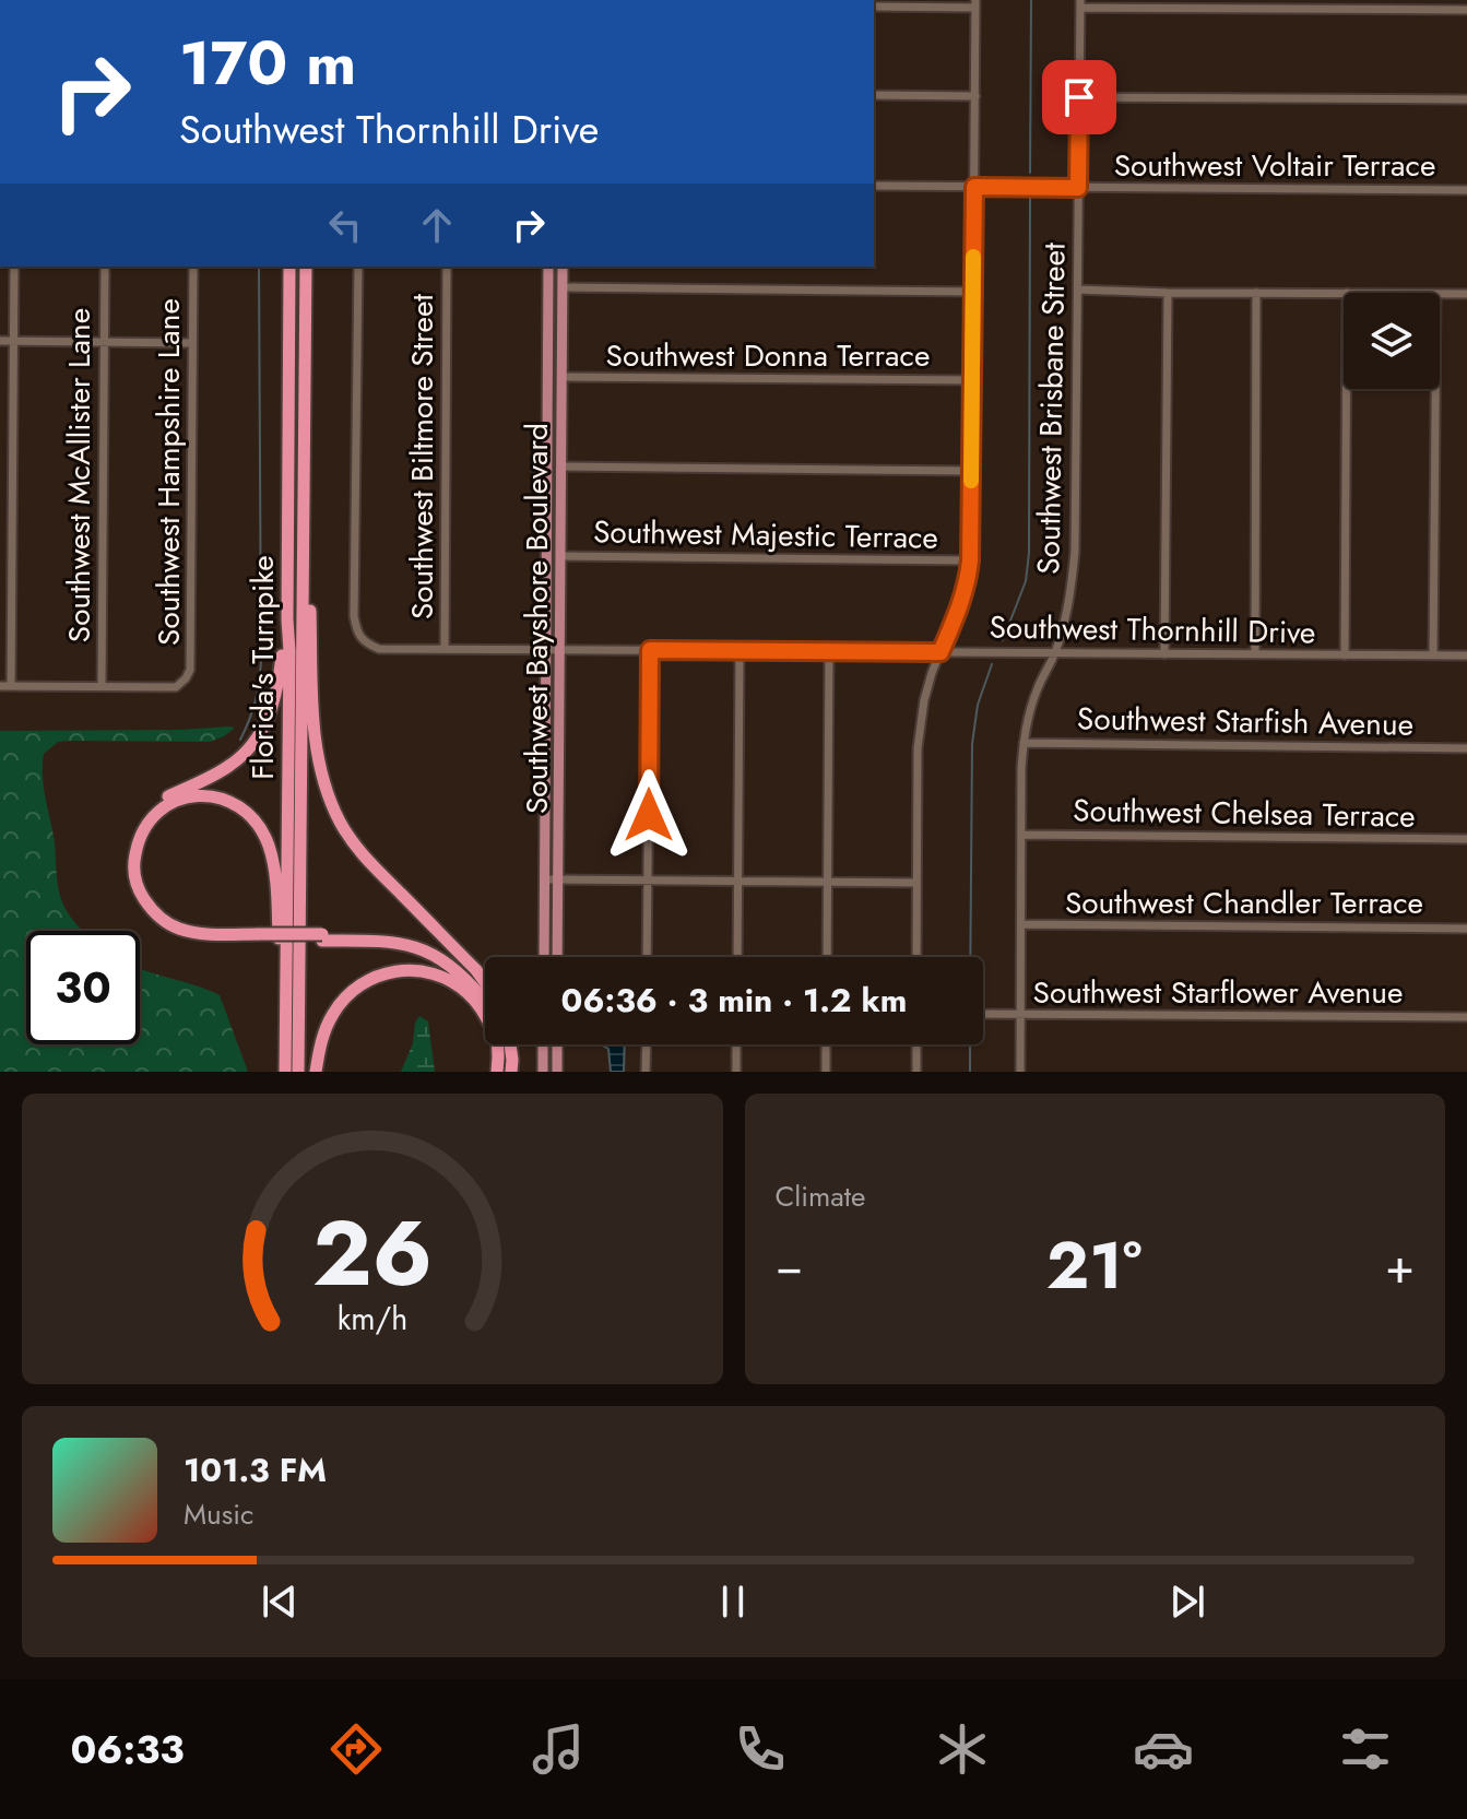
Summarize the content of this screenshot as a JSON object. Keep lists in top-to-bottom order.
{
  "streets": {
    "highway": ["Florida's Turnpike"],
    "main road": ["Southwest Bayshore Boulevard"],
    "street": [
      "Southwest Voltair Terrace",
      "Southwest Donna Terrace",
      "Southwest Brisbane Street",
      "Southwest Biltmore Street",
      "Southwest Hampshire Lane",
      "Southwest McAllister Lane",
      "Southwest Majestic Terrace",
      "Southwest Thornhill Drive",
      "Southwest Starfish Avenue",
      "Southwest Chelsea Terrace",
      "Southwest Chandler Terrace",
      "Southwest Starflower Avenue"
    ]
  },
  "crossings": [
    ["Southwest Voltair Terrace", "Southwest Brisbane Street"],
    ["Southwest Donna Terrace", "Southwest Bayshore Boulevard"],
    ["Southwest Brisbane Street", "Southwest Thornhill Drive"],
    ["Southwest Brisbane Street", "Southwest Starfish Avenue"],
    ["Southwest Brisbane Street", "Southwest Chelsea Terrace"],
    ["Southwest Brisbane Street", "Southwest Chandler Terrace"],
    ["Southwest Brisbane Street", "Southwest Starflower Avenue"],
    ["Southwest Biltmore Street", "Southwest Thornhill Drive"],
    ["Southwest Hampshire Lane", "Southwest McAllister Lane"],
    ["Southwest Majestic Terrace", "Southwest Bayshore Boulevard"],
    ["Southwest Bayshore Boulevard", "Southwest Thornhill Drive"]
  ],
  "page": {
    "turn": ["170 m", "Southwest Thornhill Drive"],
    "limit": "30",
    "trip": "06:36 · 3 min · 1.2 km",
    "tile": "Climate",
    "heat": ["−", "21°", "+"],
    "song": ["101.3 FM", "Music"],
    "tabs": "06:33",
    "gauge": ["26", "km/h"]
  }
}
